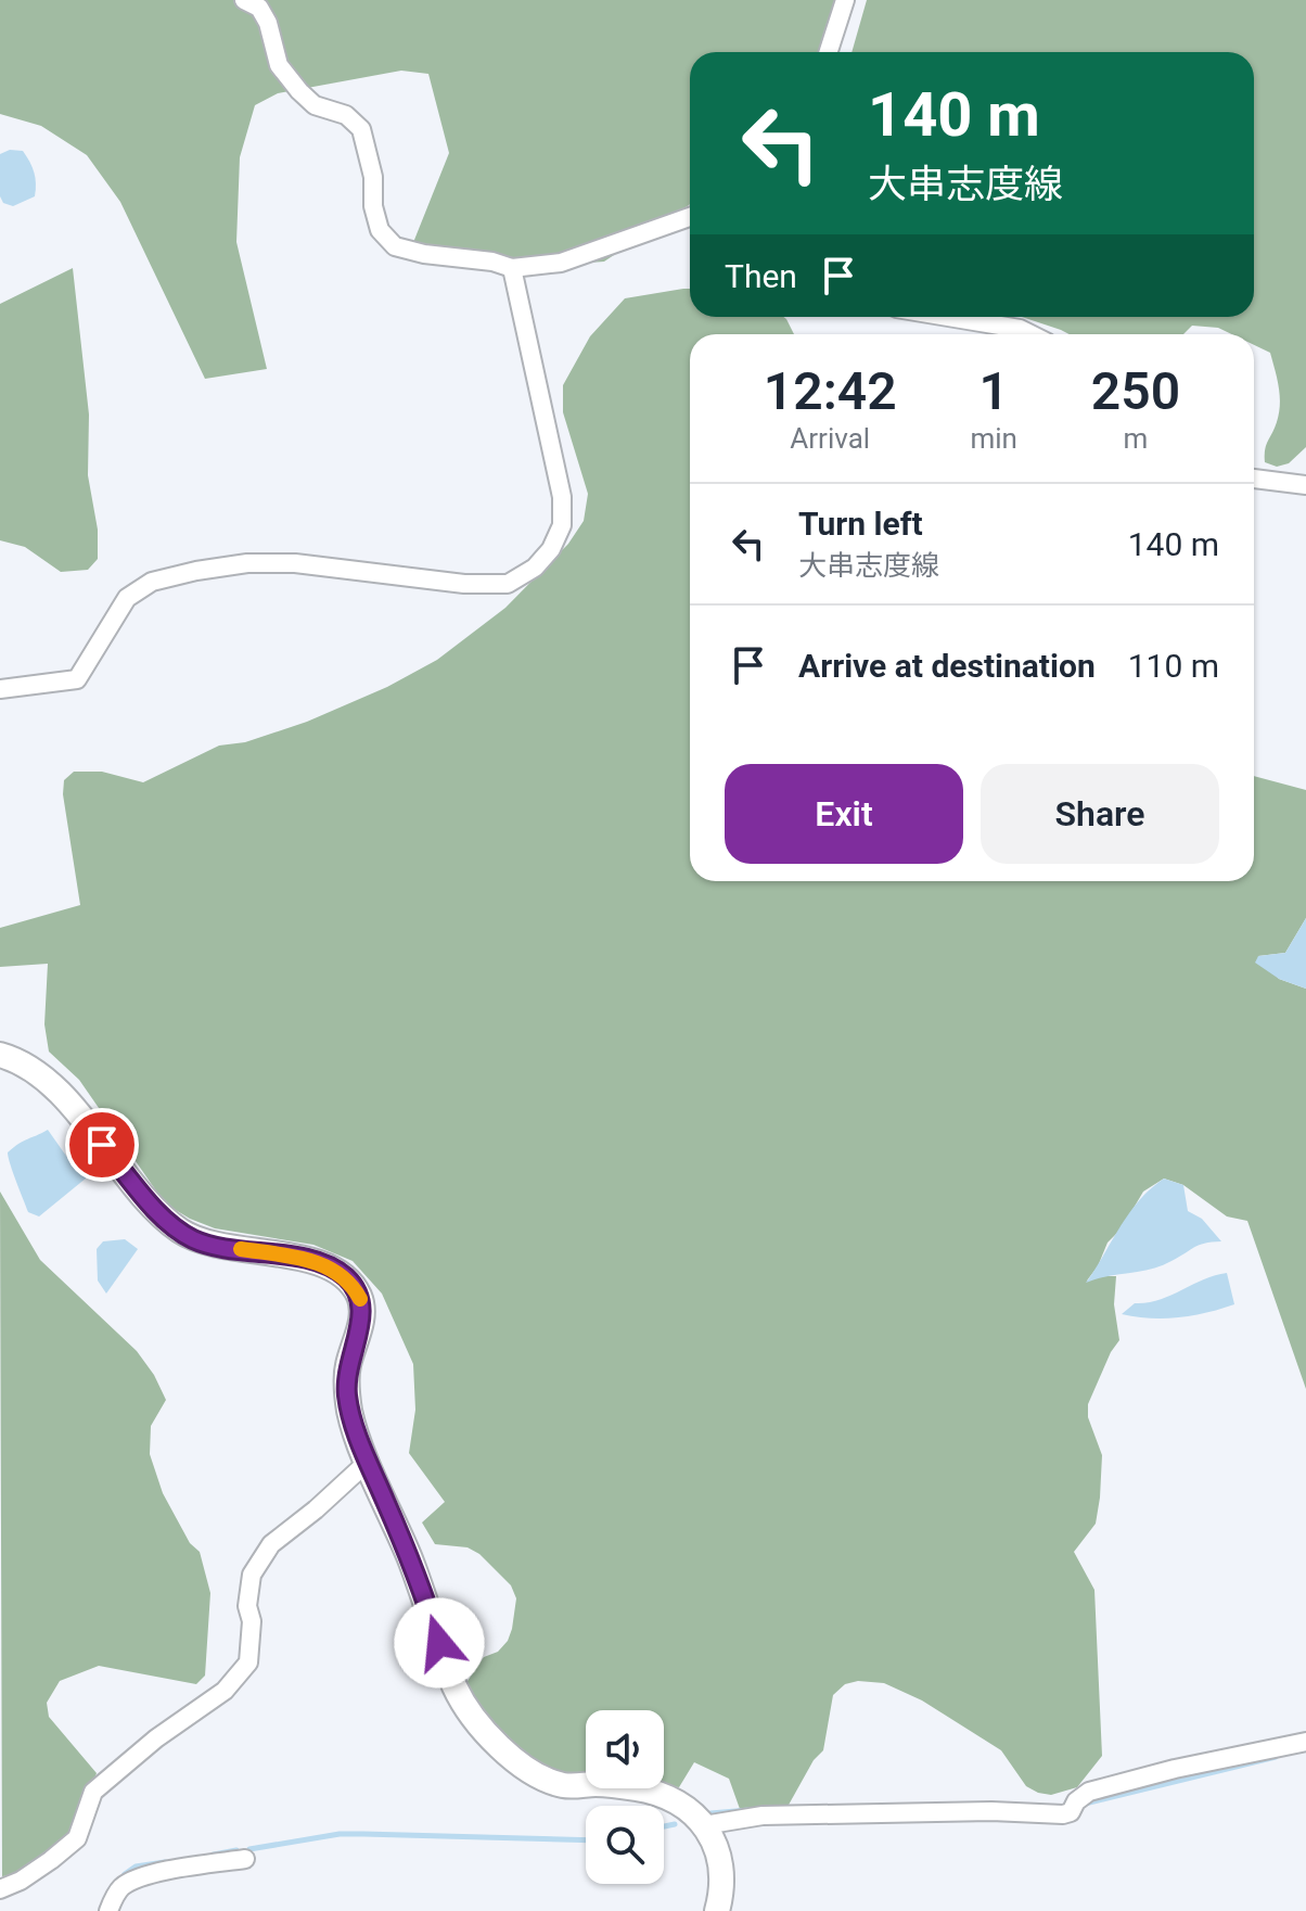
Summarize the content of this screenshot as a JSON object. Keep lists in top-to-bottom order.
{
  "page": {
    "turn": ["140 m", "大串志度線"],
    "then": "Then",
    "eta": [
      "12:42",
      "Arrival",
      "1",
      "min",
      "250",
      "m"
    ],
    "list": [
      {
        "name": "Turn left",
        "note": "大串志度線",
        "value": "140 m"
      },
      {
        "name": "Arrive at destination",
        "value": "110 m"
      }
    ],
    "buttons": ["Exit", "Share"]
  }
}
